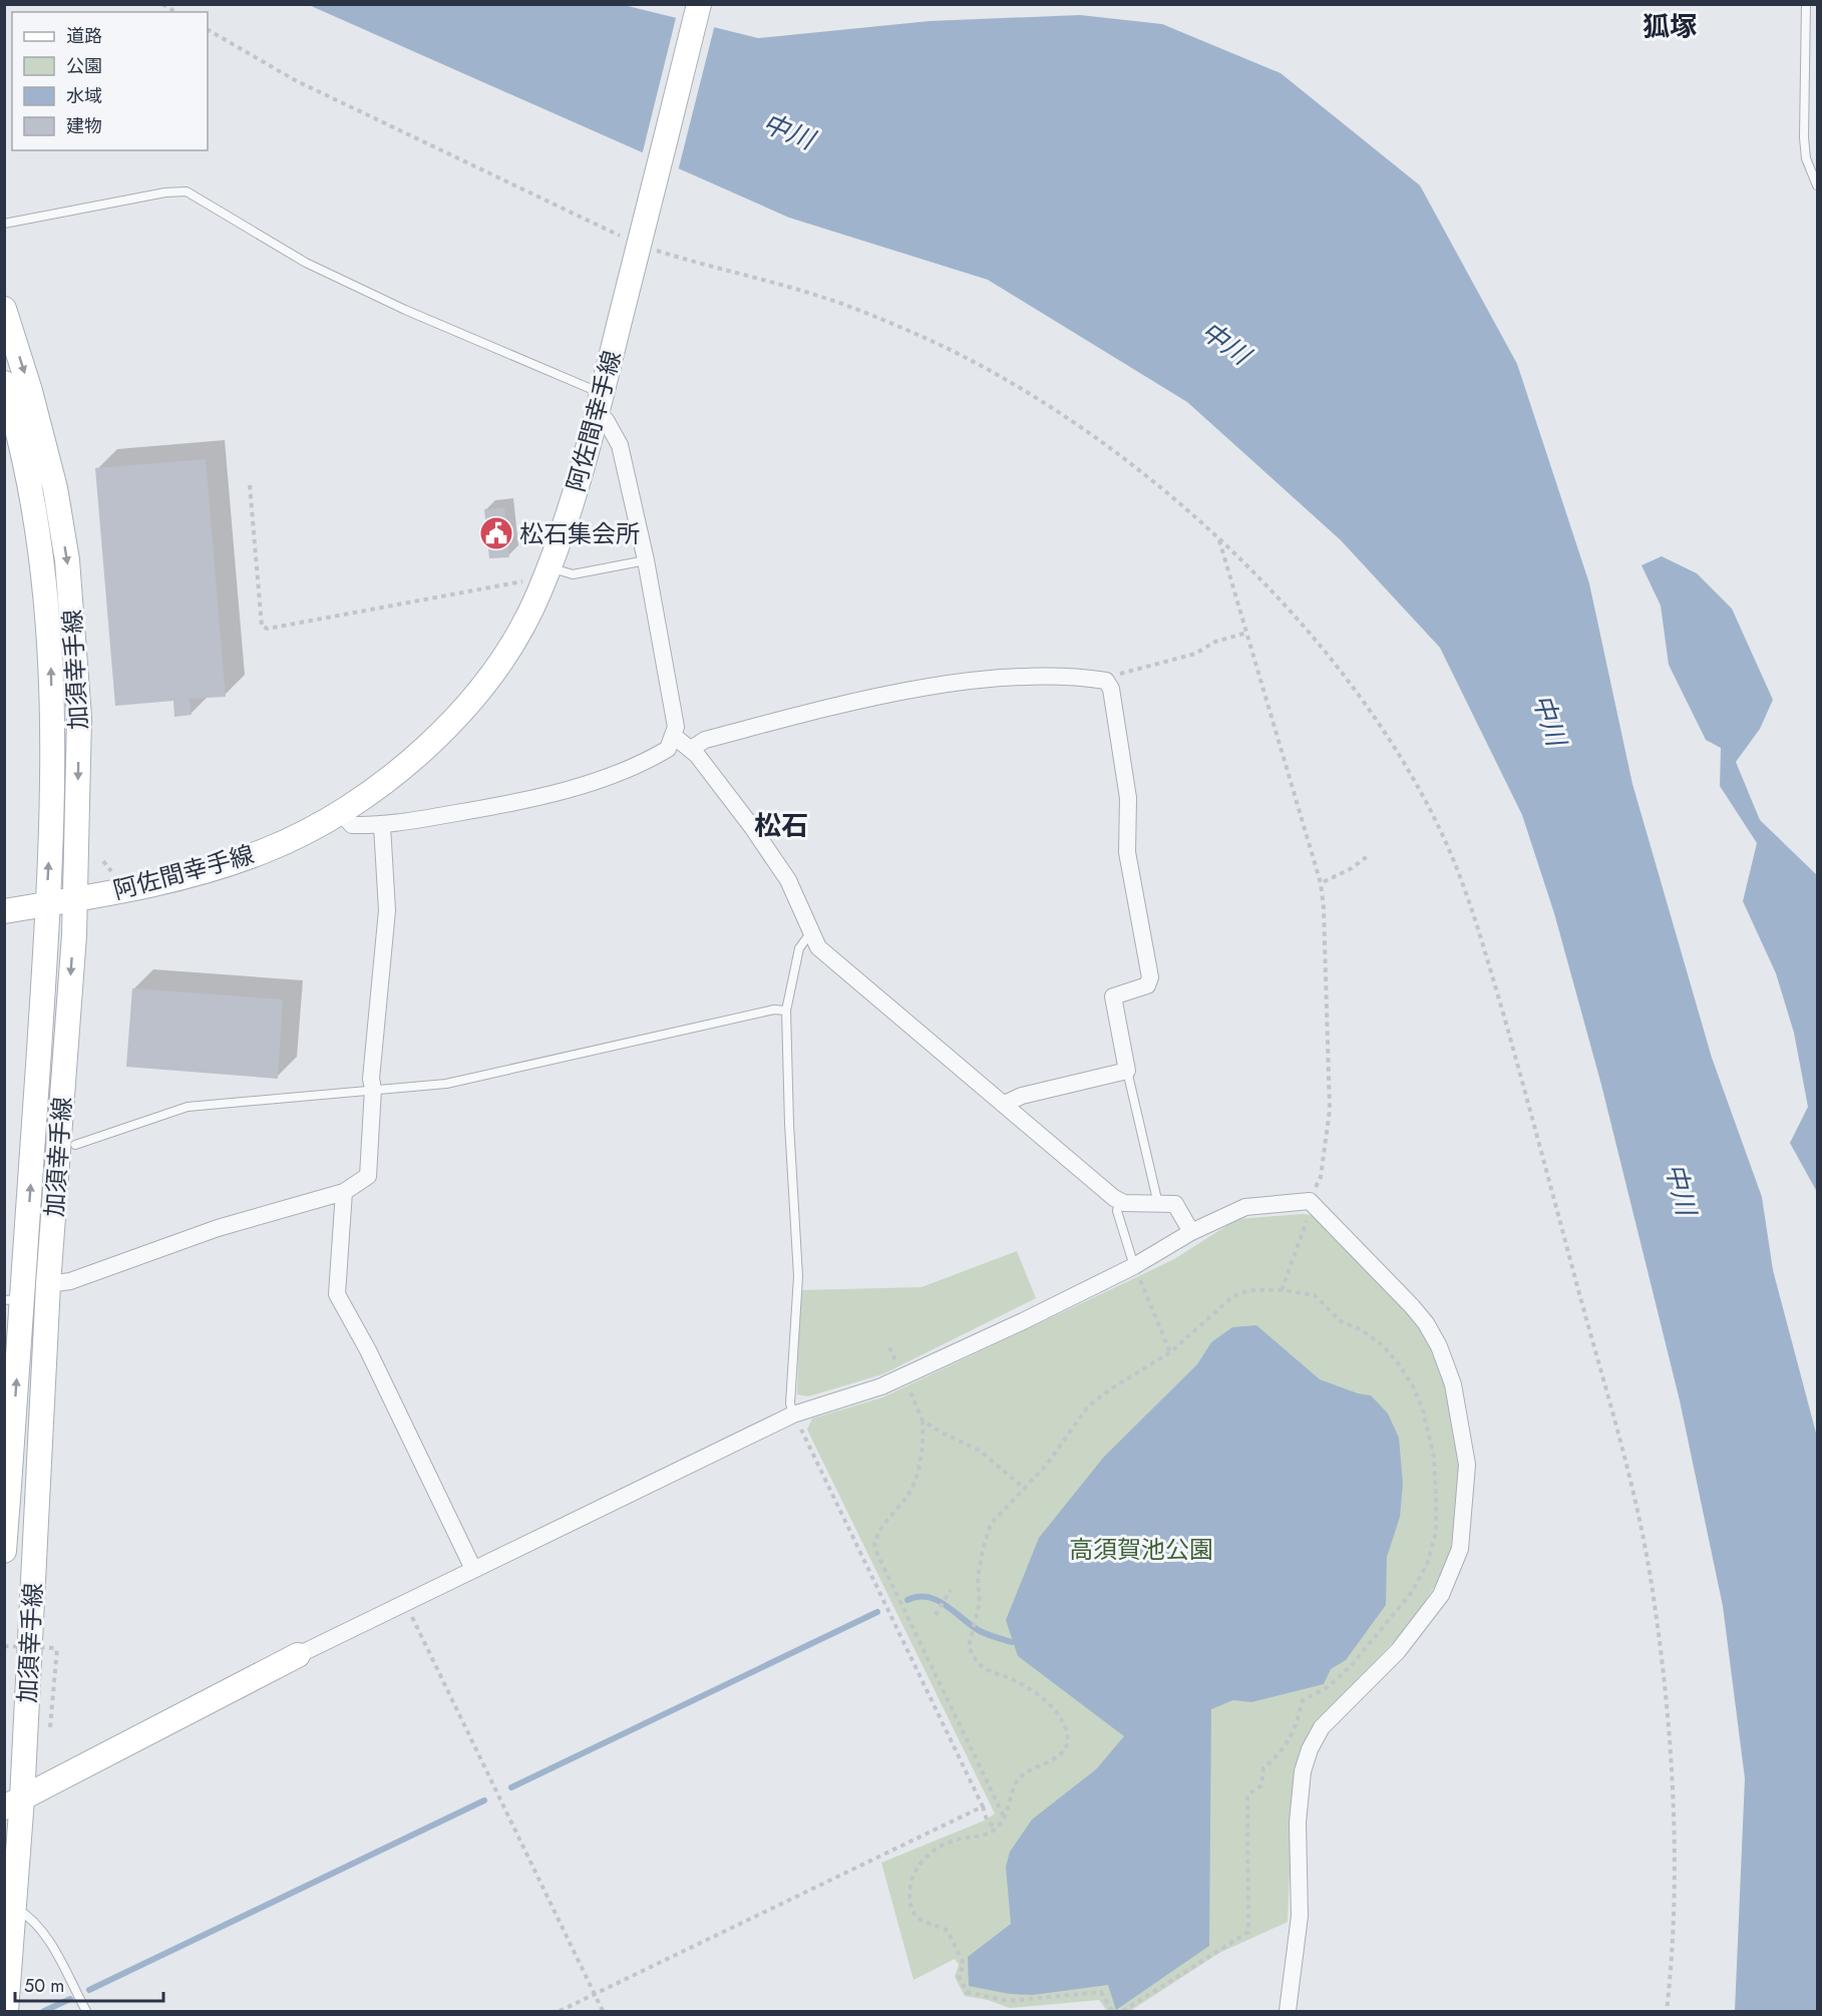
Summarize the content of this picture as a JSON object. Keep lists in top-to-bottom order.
{
  "streets": {
    "main road": ["阿佐間幸手線", "加須幸手線"]
  },
  "crossings": [
    ["阿佐間幸手線", "加須幸手線"]
  ],
  "districts": ["狐塚", "松石"],
  "water": ["中川"],
  "parks": ["高須賀池公園"],
  "places": {
    "public building": ["松石集会所"]
  },
  "legend": [
    "道路",
    "公園",
    "水域",
    "建物"
  ],
  "scale_bar": "50 m"
}
